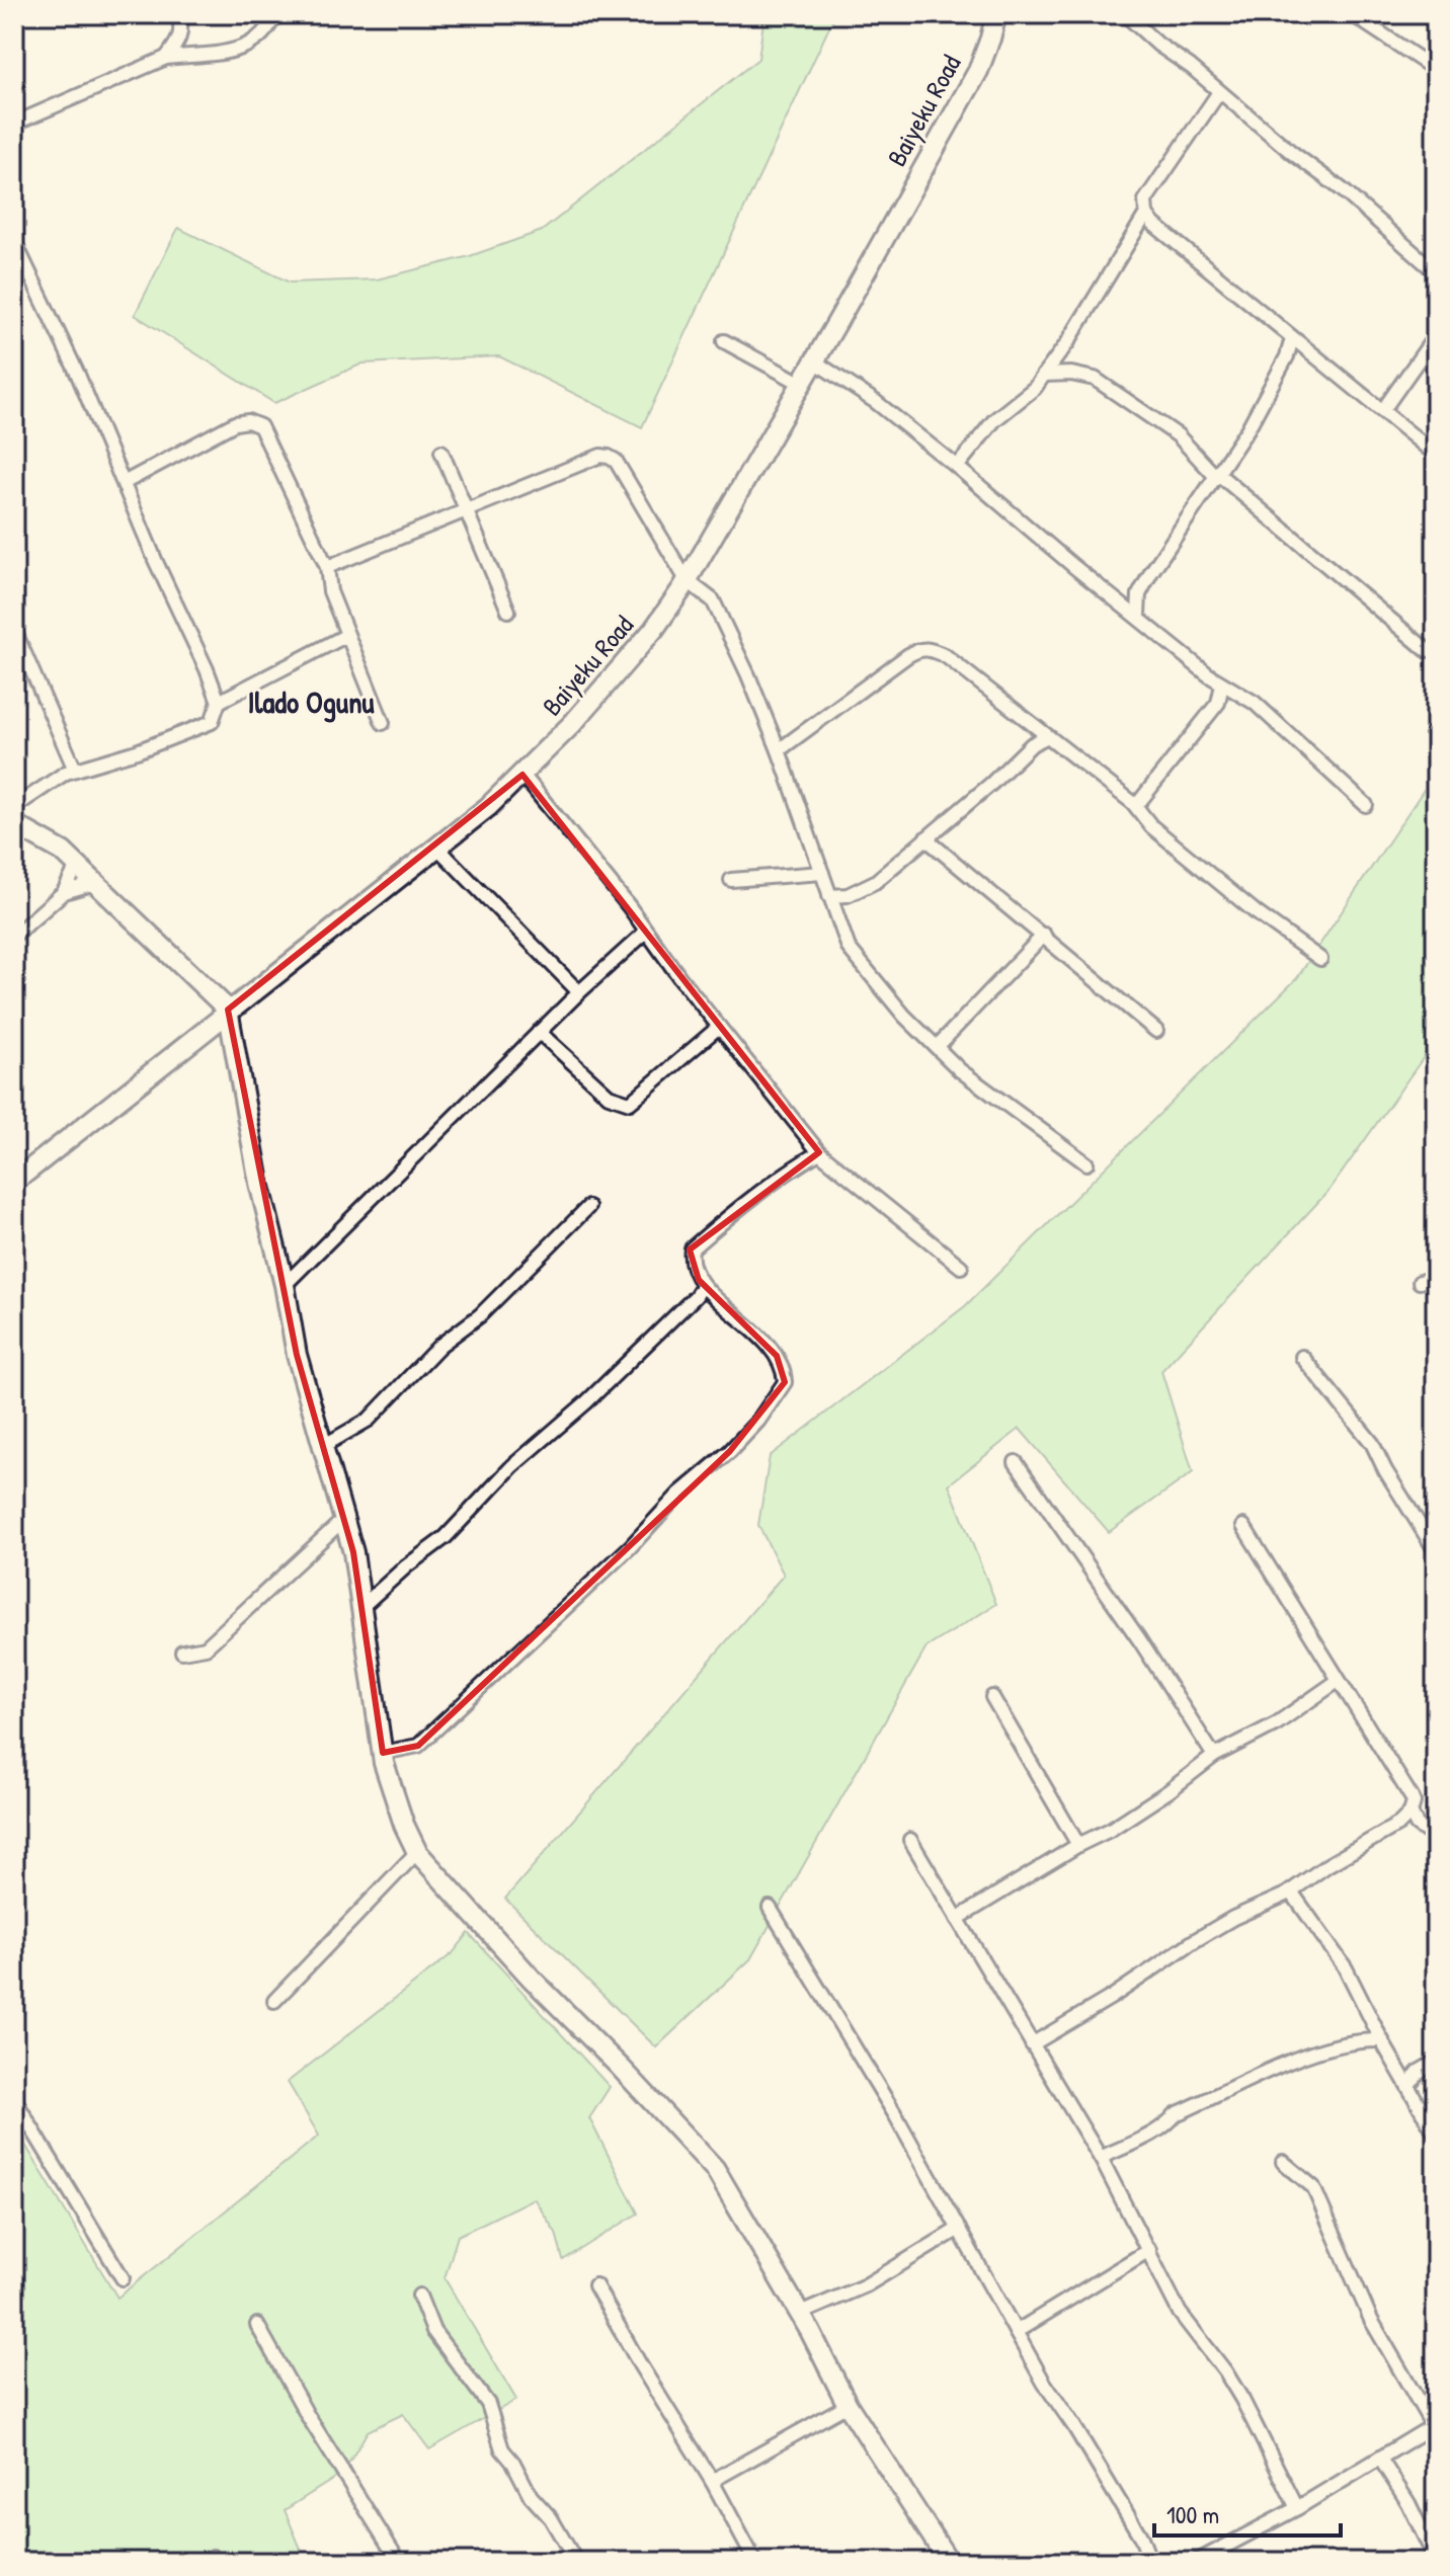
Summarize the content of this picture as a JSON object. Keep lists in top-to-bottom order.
{
  "streets": {
    "street": ["Baiyeku Road"]
  },
  "districts": ["Ilado Ogunu"],
  "scale_bar": "100 m"
}
